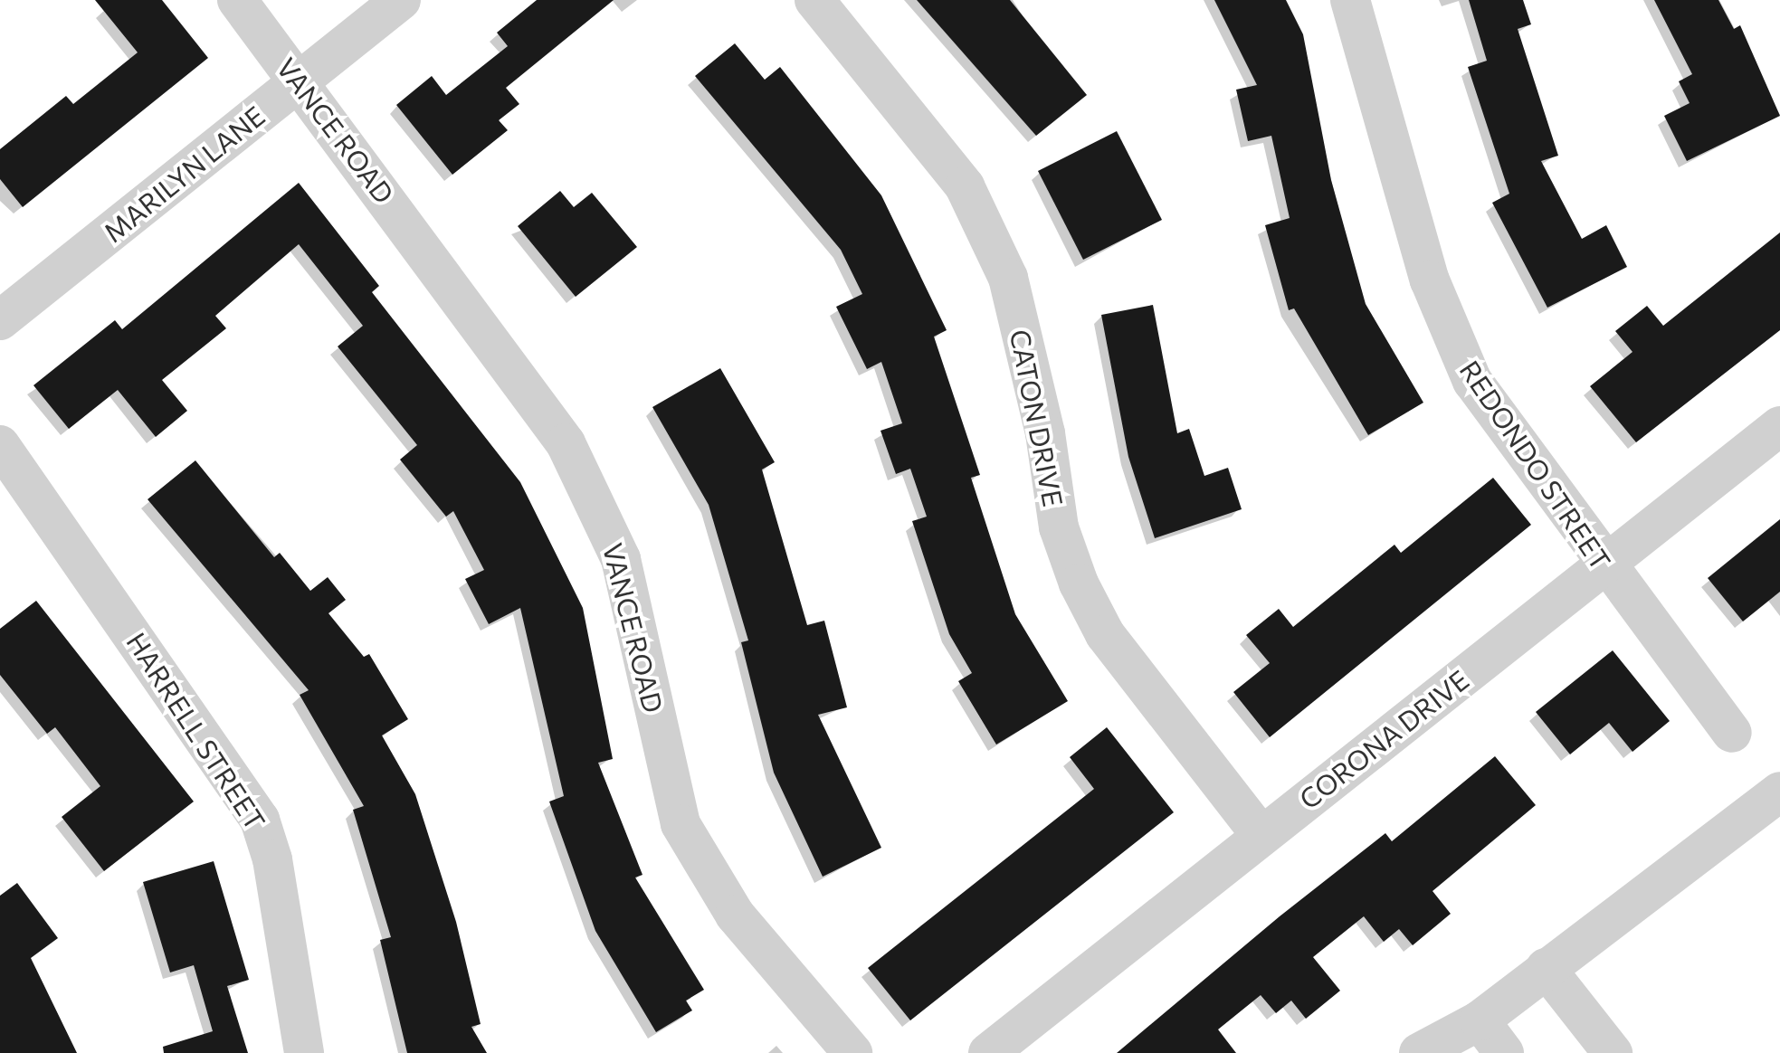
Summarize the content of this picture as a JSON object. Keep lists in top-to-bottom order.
{
  "streets": {
    "street": [
      "VANCE ROAD",
      "MARILYN LANE",
      "CATON DRIVE",
      "REDONDO STREET",
      "HARRELL STREET",
      "CORONA DRIVE"
    ]
  },
  "crossings": [
    ["VANCE ROAD", "MARILYN LANE"],
    ["CATON DRIVE", "CORONA DRIVE"],
    ["REDONDO STREET", "CORONA DRIVE"]
  ]
}
